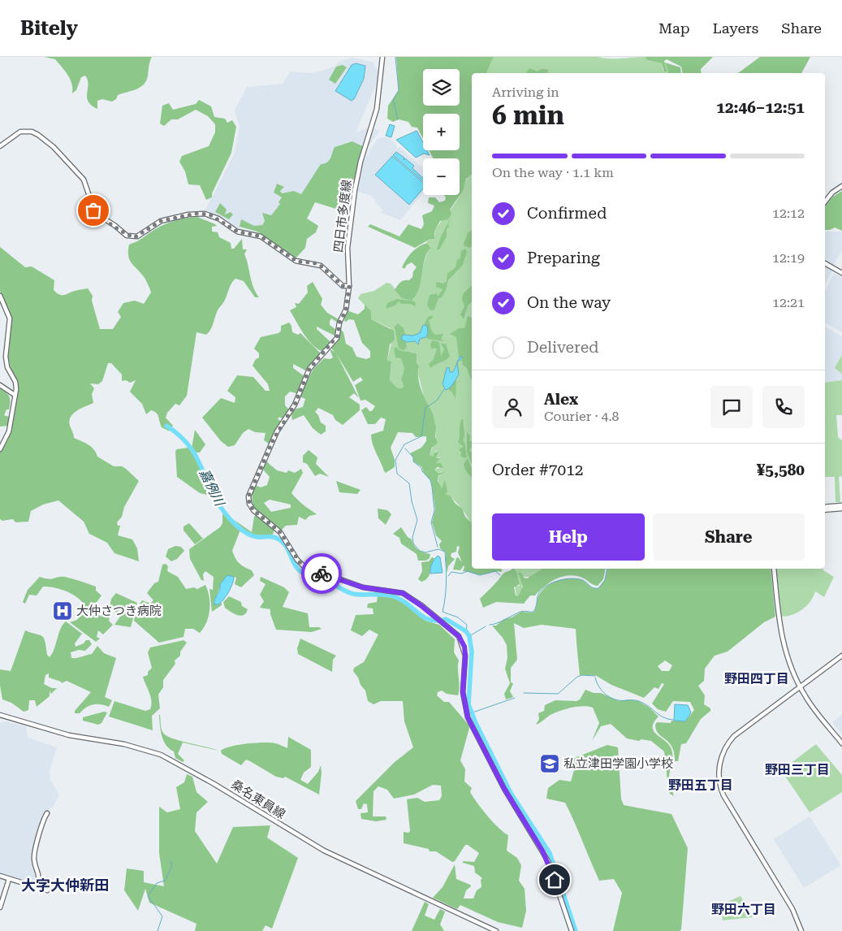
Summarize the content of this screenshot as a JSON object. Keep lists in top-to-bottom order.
{
  "streets": {
    "main road": ["四日市多度線", "桑名東員線"]
  },
  "districts": [
    "野田四丁目",
    "野田三丁目",
    "野田五丁目",
    "大字大仲新田",
    "野田六丁目"
  ],
  "water": ["嘉例川"],
  "places": {
    "hospital": ["大仲さつき病院"],
    "school or university": ["私立津田学園小学校"]
  },
  "page": {
    "header": "Bitely",
    "nav": ["Map", "Layers", "Share"],
    "map_buttons": ["+", "−"],
    "heading": ["6 min", "Arriving in", "12:46–12:51"],
    "panel": [
      "Alex",
      "Courier · 4.8",
      "Order #7012",
      "¥5,580"
    ],
    "bar": "On the way · 1.1 km",
    "list": [
      ["Confirmed", "12:12"],
      ["Preparing", "12:19"],
      ["On the way", "12:21"],
      "Delivered"
    ],
    "buttons": ["Help", "Share"]
  }
}
